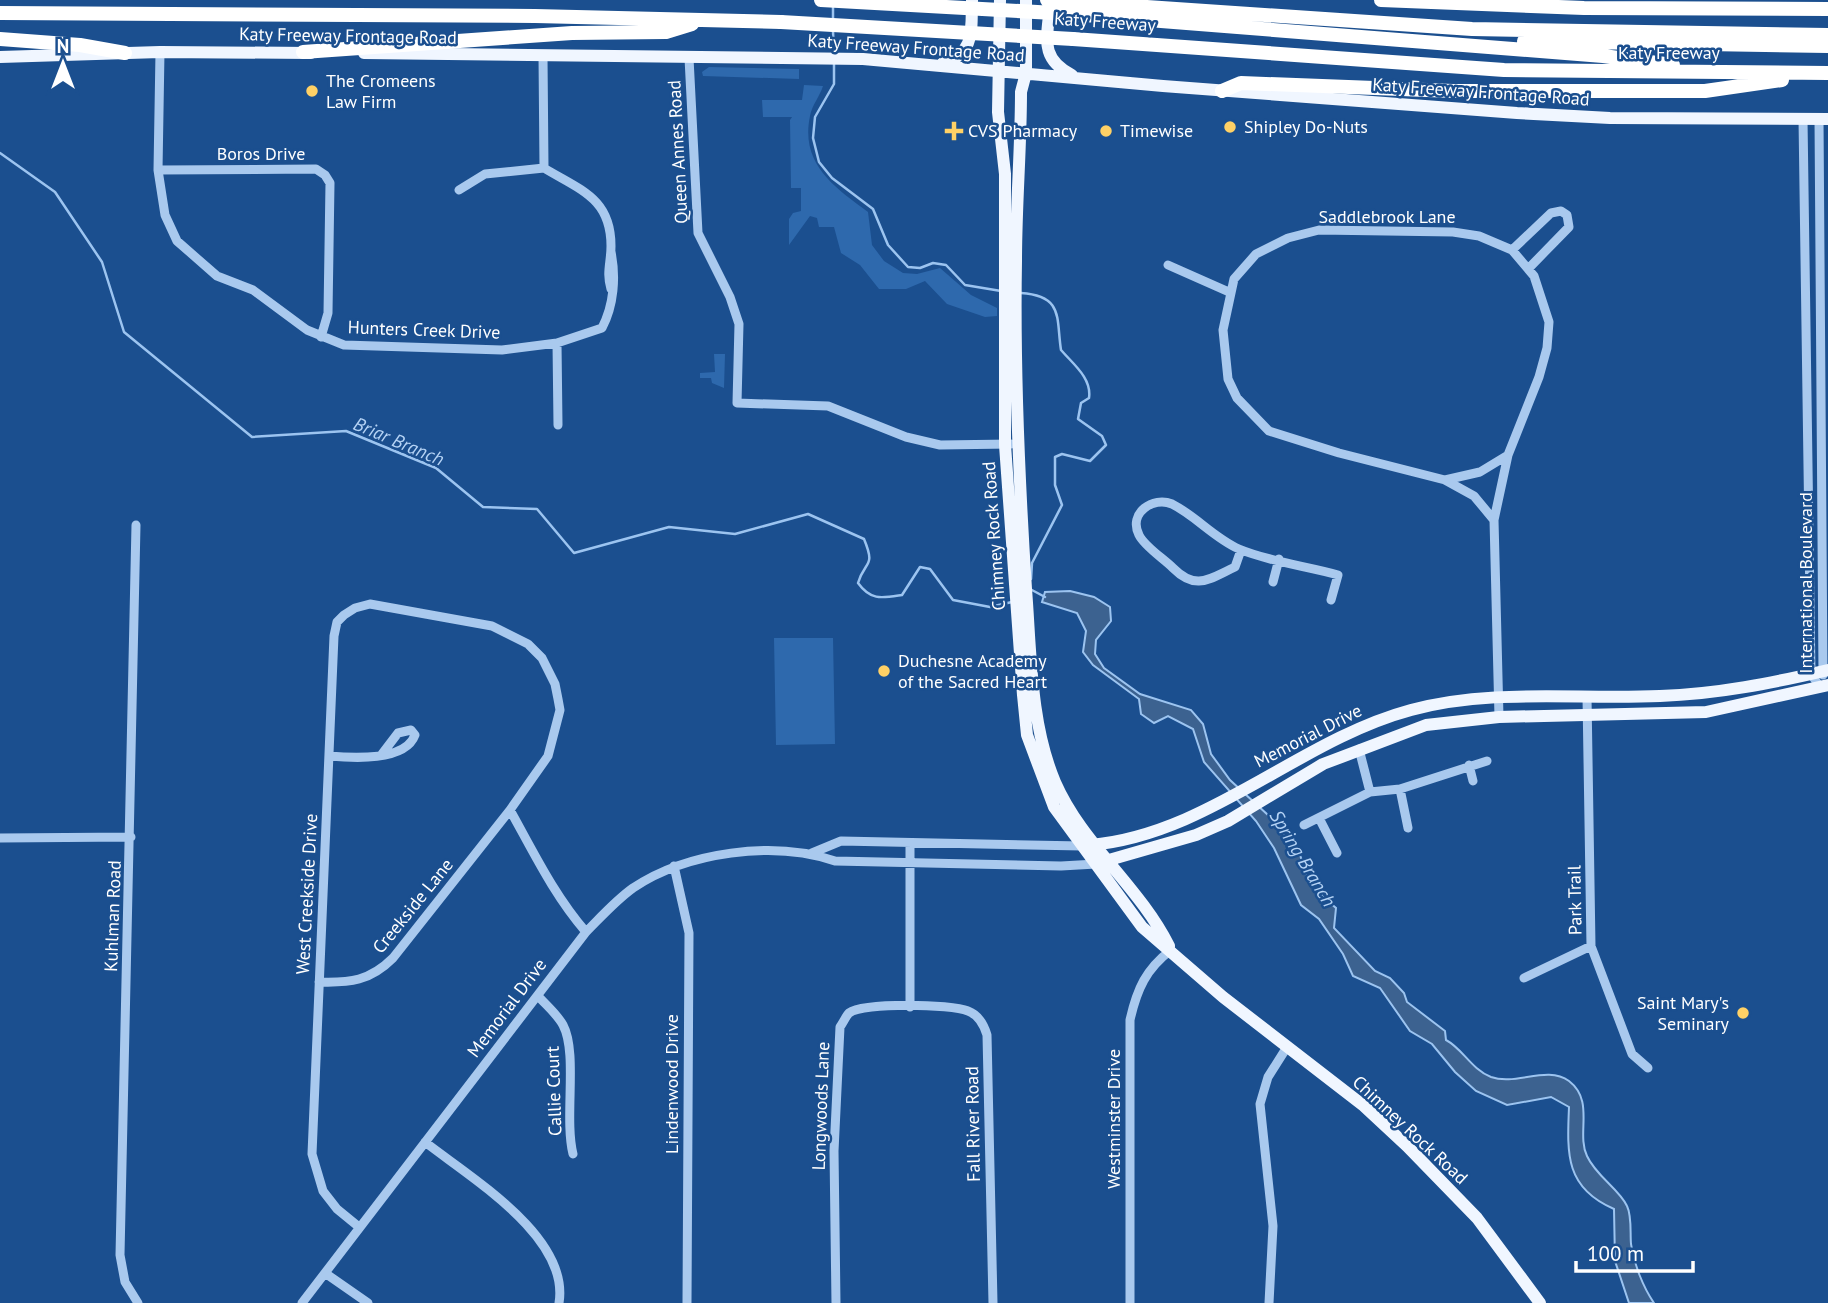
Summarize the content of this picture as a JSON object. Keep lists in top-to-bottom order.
{
  "streets": {
    "highway": ["Katy Freeway"],
    "main road": ["Katy Freeway Frontage Road", "Chimney Rock Road", "Memorial Drive"],
    "street": [
      "Queen Annes Road",
      "Boros Drive",
      "Saddlebrook Lane",
      "Hunters Creek Drive",
      "International Boulevard",
      "West Creekside Drive",
      "Park Trail",
      "Creekside Lane",
      "Kuhlman Road",
      "Lindenwood Drive",
      "Callie Court",
      "Longwoods Lane",
      "Westminster Drive",
      "Fall River Road"
    ]
  },
  "crossings": [
    ["Katy Freeway Frontage Road", "Queen Annes Road"],
    ["Katy Freeway Frontage Road", "Hunters Creek Drive"],
    ["Katy Freeway Frontage Road", "Chimney Rock Road"],
    ["Katy Freeway Frontage Road", "International Boulevard"],
    ["Queen Annes Road", "Chimney Rock Road"],
    ["Boros Drive", "Hunters Creek Drive"],
    ["Saddlebrook Lane", "Memorial Drive"],
    ["Chimney Rock Road", "Memorial Drive"],
    ["Chimney Rock Road", "Westminster Drive"],
    ["International Boulevard", "Memorial Drive"],
    ["Memorial Drive", "West Creekside Drive"],
    ["Memorial Drive", "Park Trail"],
    ["Memorial Drive", "Lindenwood Drive"],
    ["Memorial Drive", "Callie Court"],
    ["West Creekside Drive", "Creekside Lane"],
    ["Longwoods Lane", "Fall River Road"]
  ],
  "water": ["Briar Branch", "Spring Branch"],
  "places": {
    "other": [
      "The Cromeens Law Firm",
      "Shipley Do-Nuts",
      "Timewise",
      "Duchesne Academy of the Sacred Heart",
      "Saint Mary's Seminary"
    ],
    "health": ["CVS Pharmacy"]
  },
  "scale_bar": "100 m",
  "north": "top"
}
